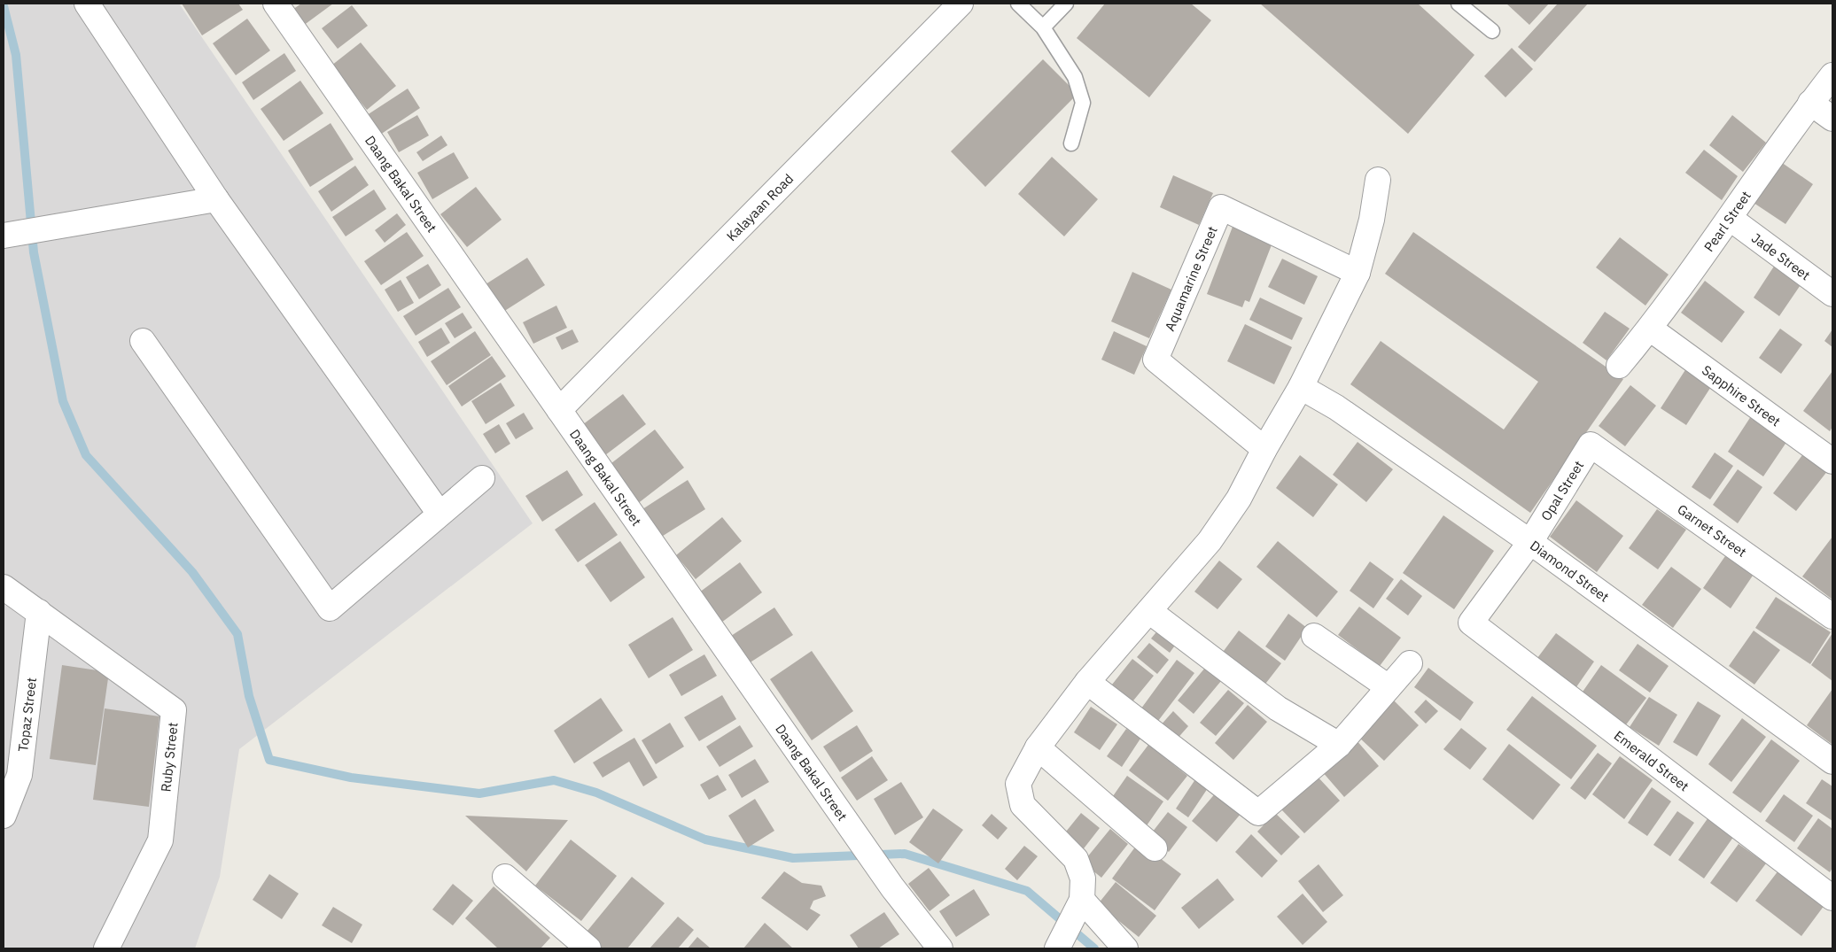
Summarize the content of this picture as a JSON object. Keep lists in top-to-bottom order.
{
  "streets": {
    "street": [
      "Daang Bakal Street",
      "Kalayaan Road",
      "Pearl Street",
      "Jade Street",
      "Aquamarine Street",
      "Sapphire Street",
      "Opal Street",
      "Garnet Street",
      "Diamond Street",
      "Topaz Street",
      "Ruby Street",
      "Emerald Street"
    ]
  },
  "crossings": [
    ["Daang Bakal Street", "Kalayaan Road"],
    ["Pearl Street", "Jade Street"],
    ["Pearl Street", "Sapphire Street"],
    ["Opal Street", "Garnet Street"],
    ["Opal Street", "Diamond Street"],
    ["Opal Street", "Emerald Street"],
    ["Topaz Street", "Ruby Street"]
  ]
}
